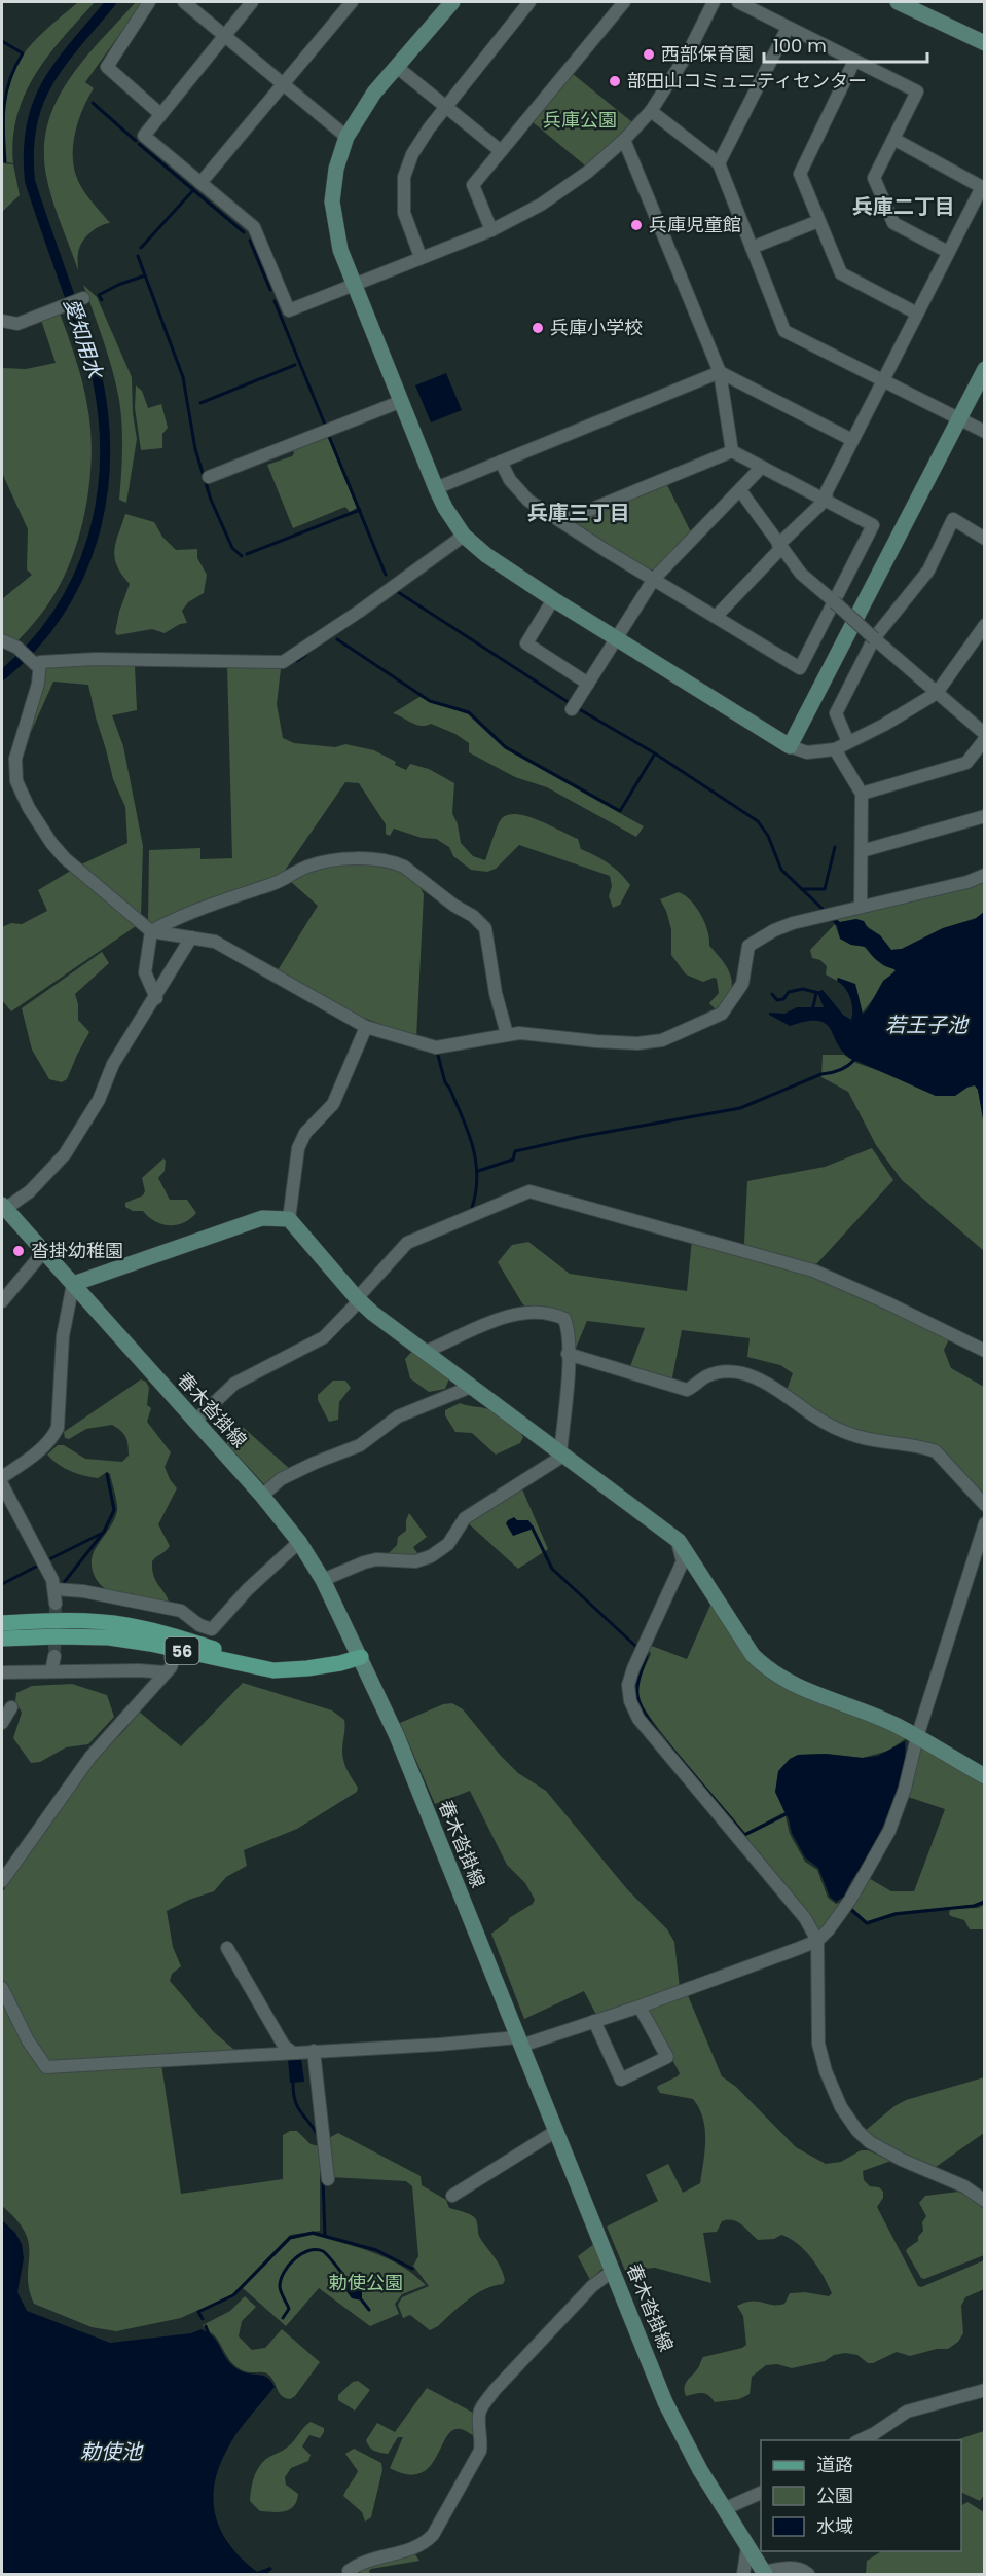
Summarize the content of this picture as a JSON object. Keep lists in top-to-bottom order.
{
  "streets": {
    "main road": ["56"],
    "street": ["春木沓掛線"]
  },
  "crossings": [
    ["春木沓掛線", "56"]
  ],
  "districts": ["兵庫二丁目", "兵庫三丁目"],
  "water": ["愛知用水", "若王子池", "勅使池"],
  "parks": ["兵庫公園", "勅使公園"],
  "places": [
    "西部保育園",
    "部田山コミュニティセンター",
    "兵庫児童館",
    "兵庫小学校",
    "沓掛幼稚園"
  ],
  "legend": ["道路", "公園", "水域"],
  "scale_bar": "100 m"
}
